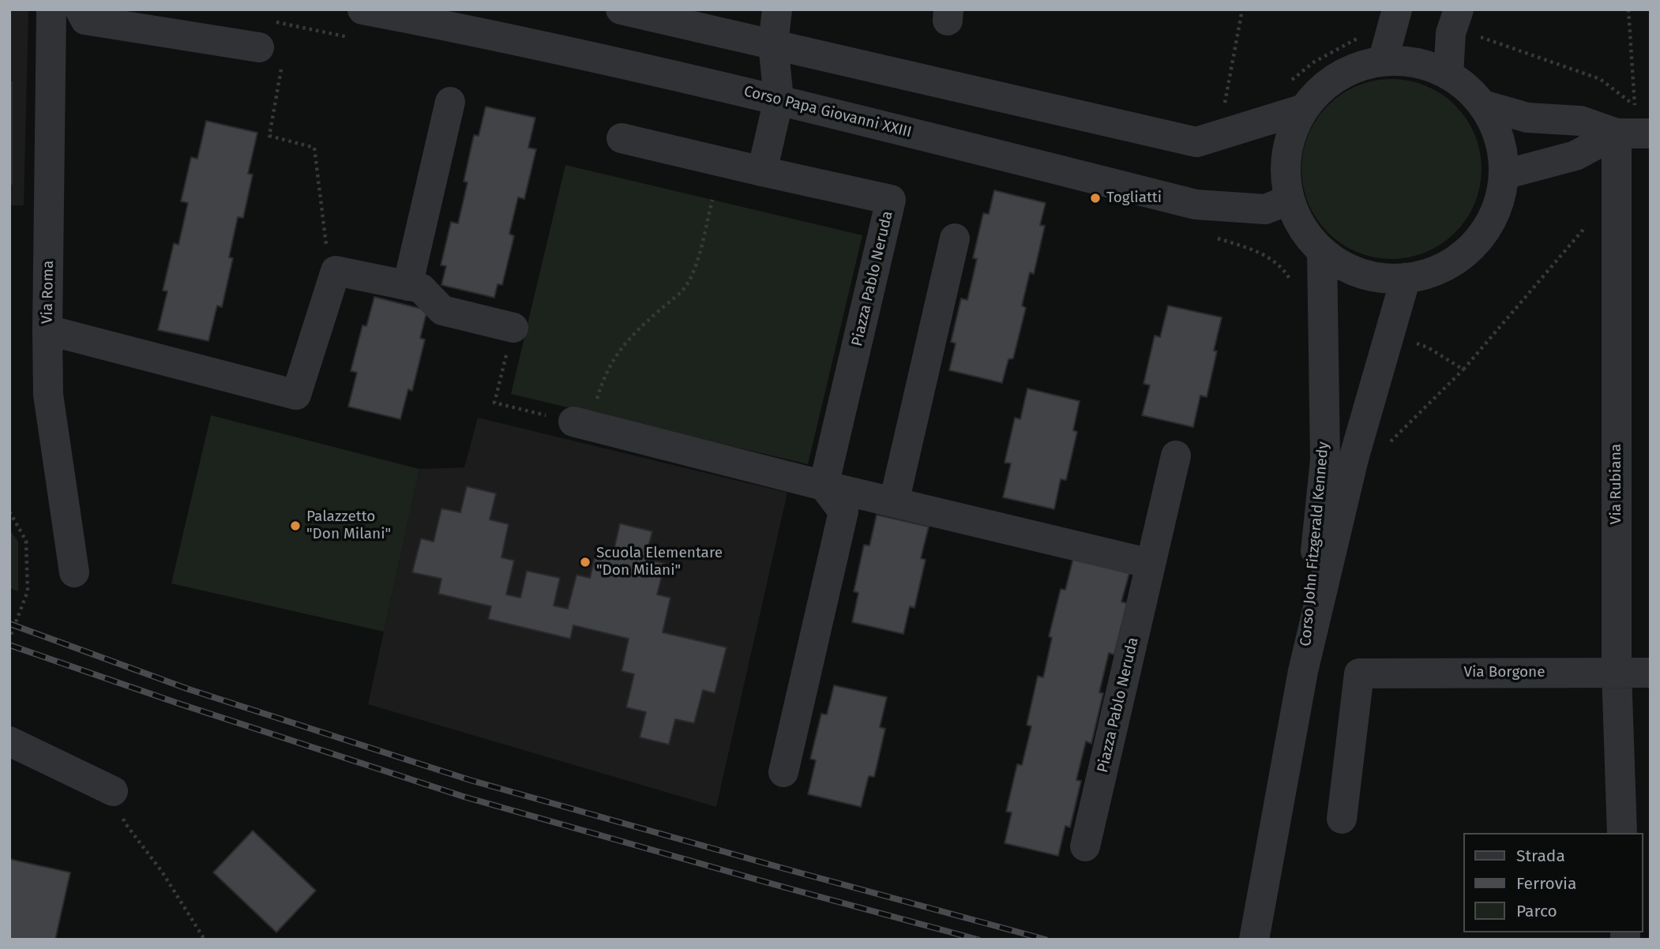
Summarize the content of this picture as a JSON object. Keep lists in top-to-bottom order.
{
  "streets": {
    "street": [
      "Corso Papa Giovanni XXIII",
      "Piazza Pablo Neruda",
      "Via Roma",
      "Via Rubiana",
      "Corso John Fitzgerald Kennedy",
      "Via Borgone"
    ]
  },
  "crossings": [
    ["Via Rubiana", "Via Borgone"]
  ],
  "places": ["Togliatti", "Palazzetto \"Don Milani\"", "Scuola Elementare \"Don Milani\""],
  "legend": ["Strada", "Ferrovia", "Parco"]
}
